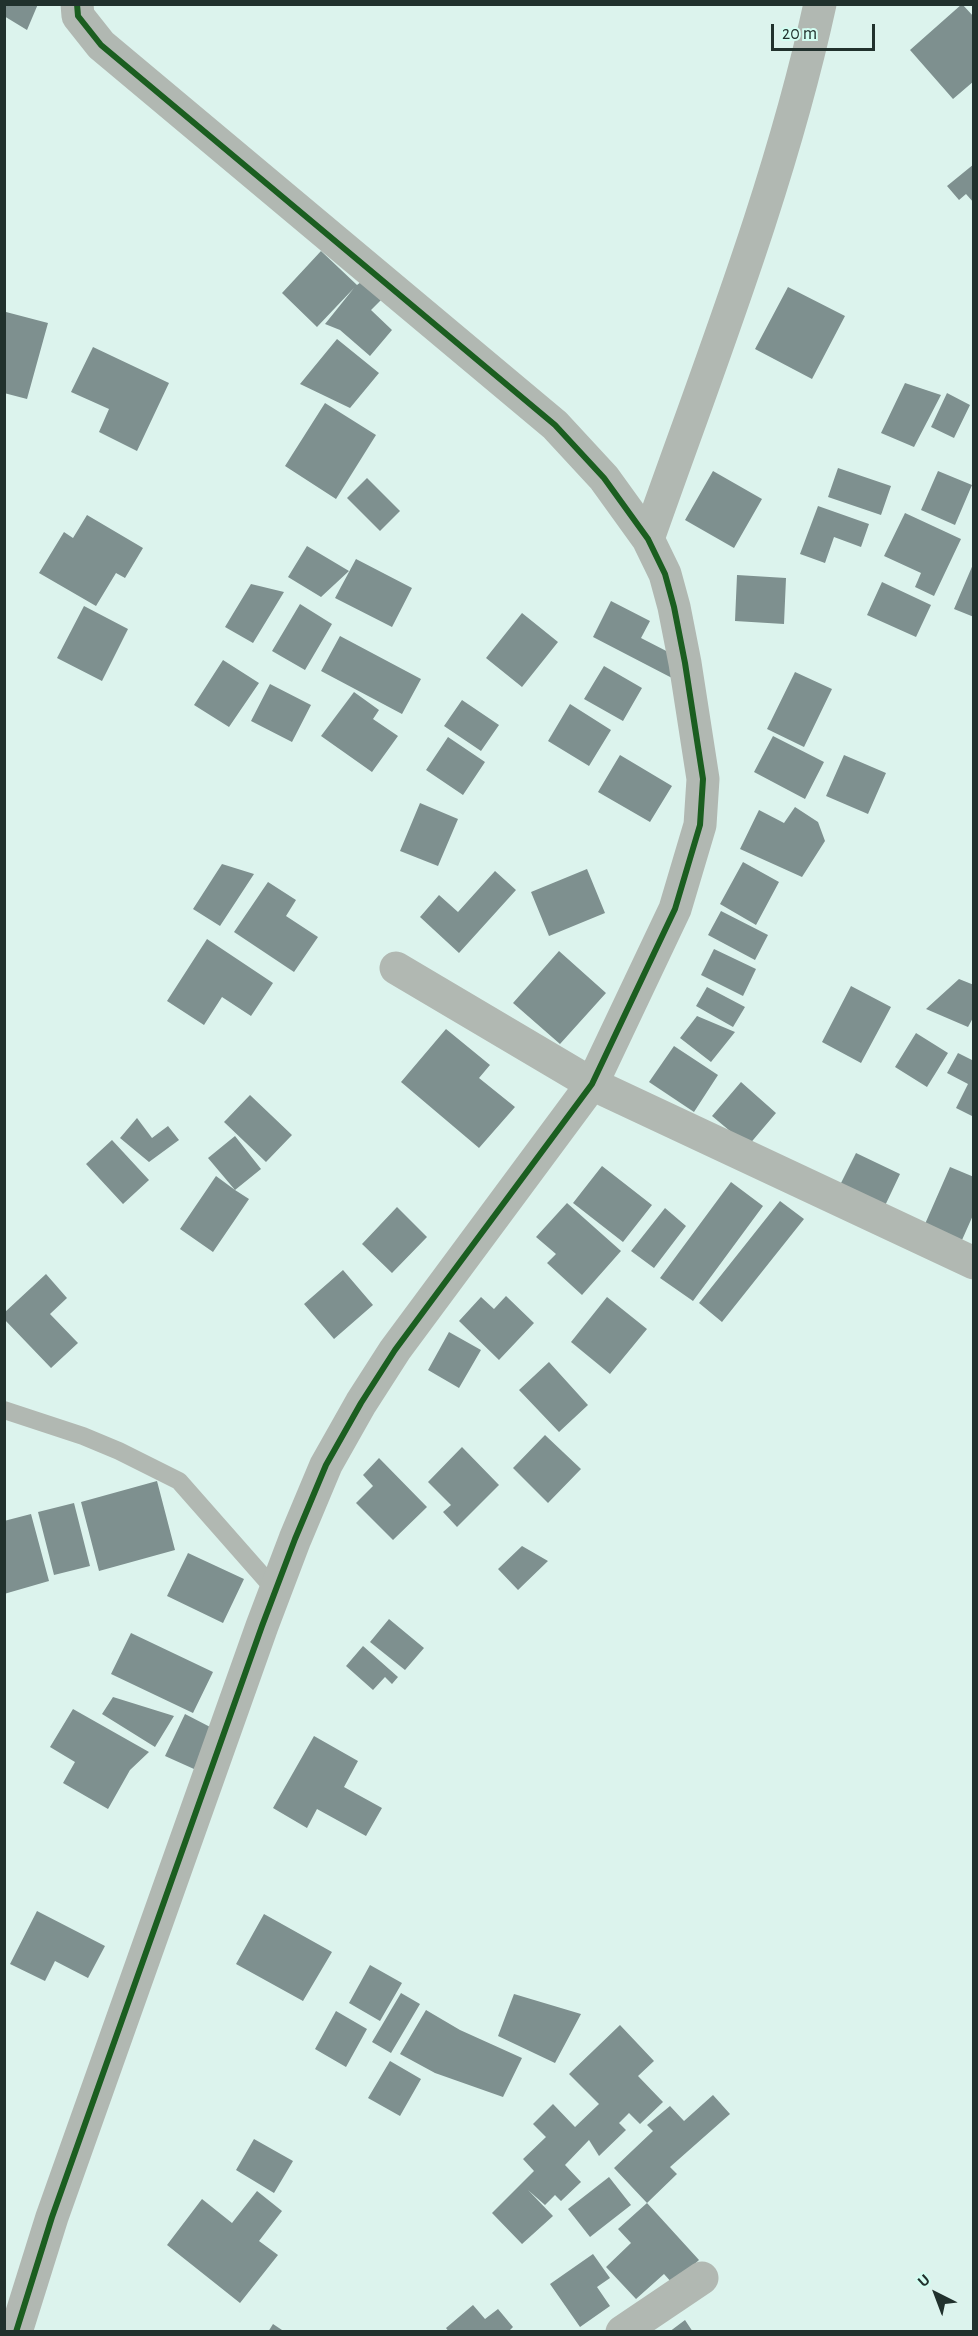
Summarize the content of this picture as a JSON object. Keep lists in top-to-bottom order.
{
  "scale_bar": "20 m",
  "north": "top left"
}
